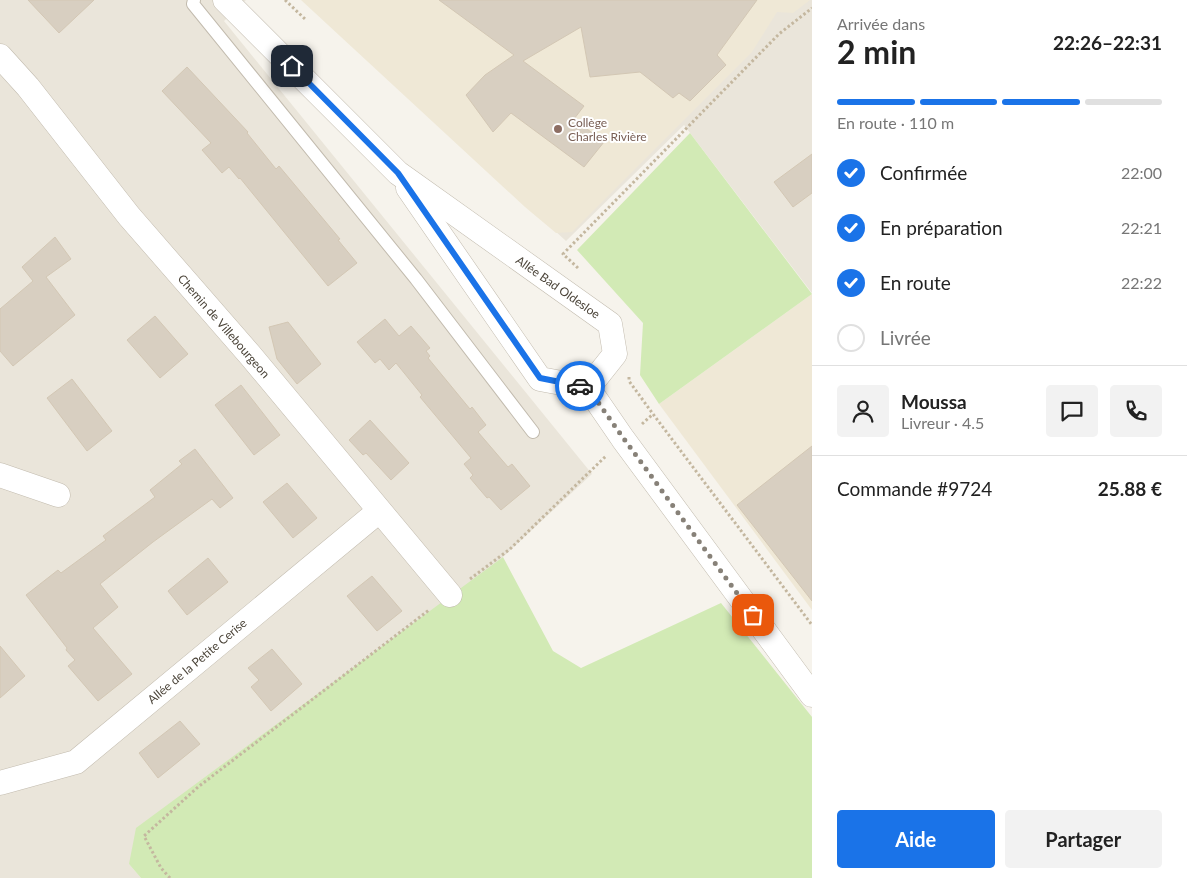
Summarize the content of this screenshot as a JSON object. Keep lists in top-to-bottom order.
{
  "streets": {
    "street": ["Allée Bad Oldesloe", "Chemin de Villebourgeon", "Allée de la Petite Cerise"]
  },
  "crossings": [
    ["Chemin de Villebourgeon", "Allée de la Petite Cerise"]
  ],
  "places": ["Collège Charles Rivière"],
  "page": {
    "heading": ["2 min", "Arrivée dans", "22:26–22:31"],
    "panel": [
      "Moussa",
      "Livreur · 4.5",
      "Commande #9724",
      "25.88 €"
    ],
    "bar": "En route · 110 m",
    "list": [
      ["Confirmée", "22:00"],
      ["En préparation", "22:21"],
      ["En route", "22:22"],
      "Livrée"
    ],
    "buttons": ["Aide", "Partager"]
  }
}
